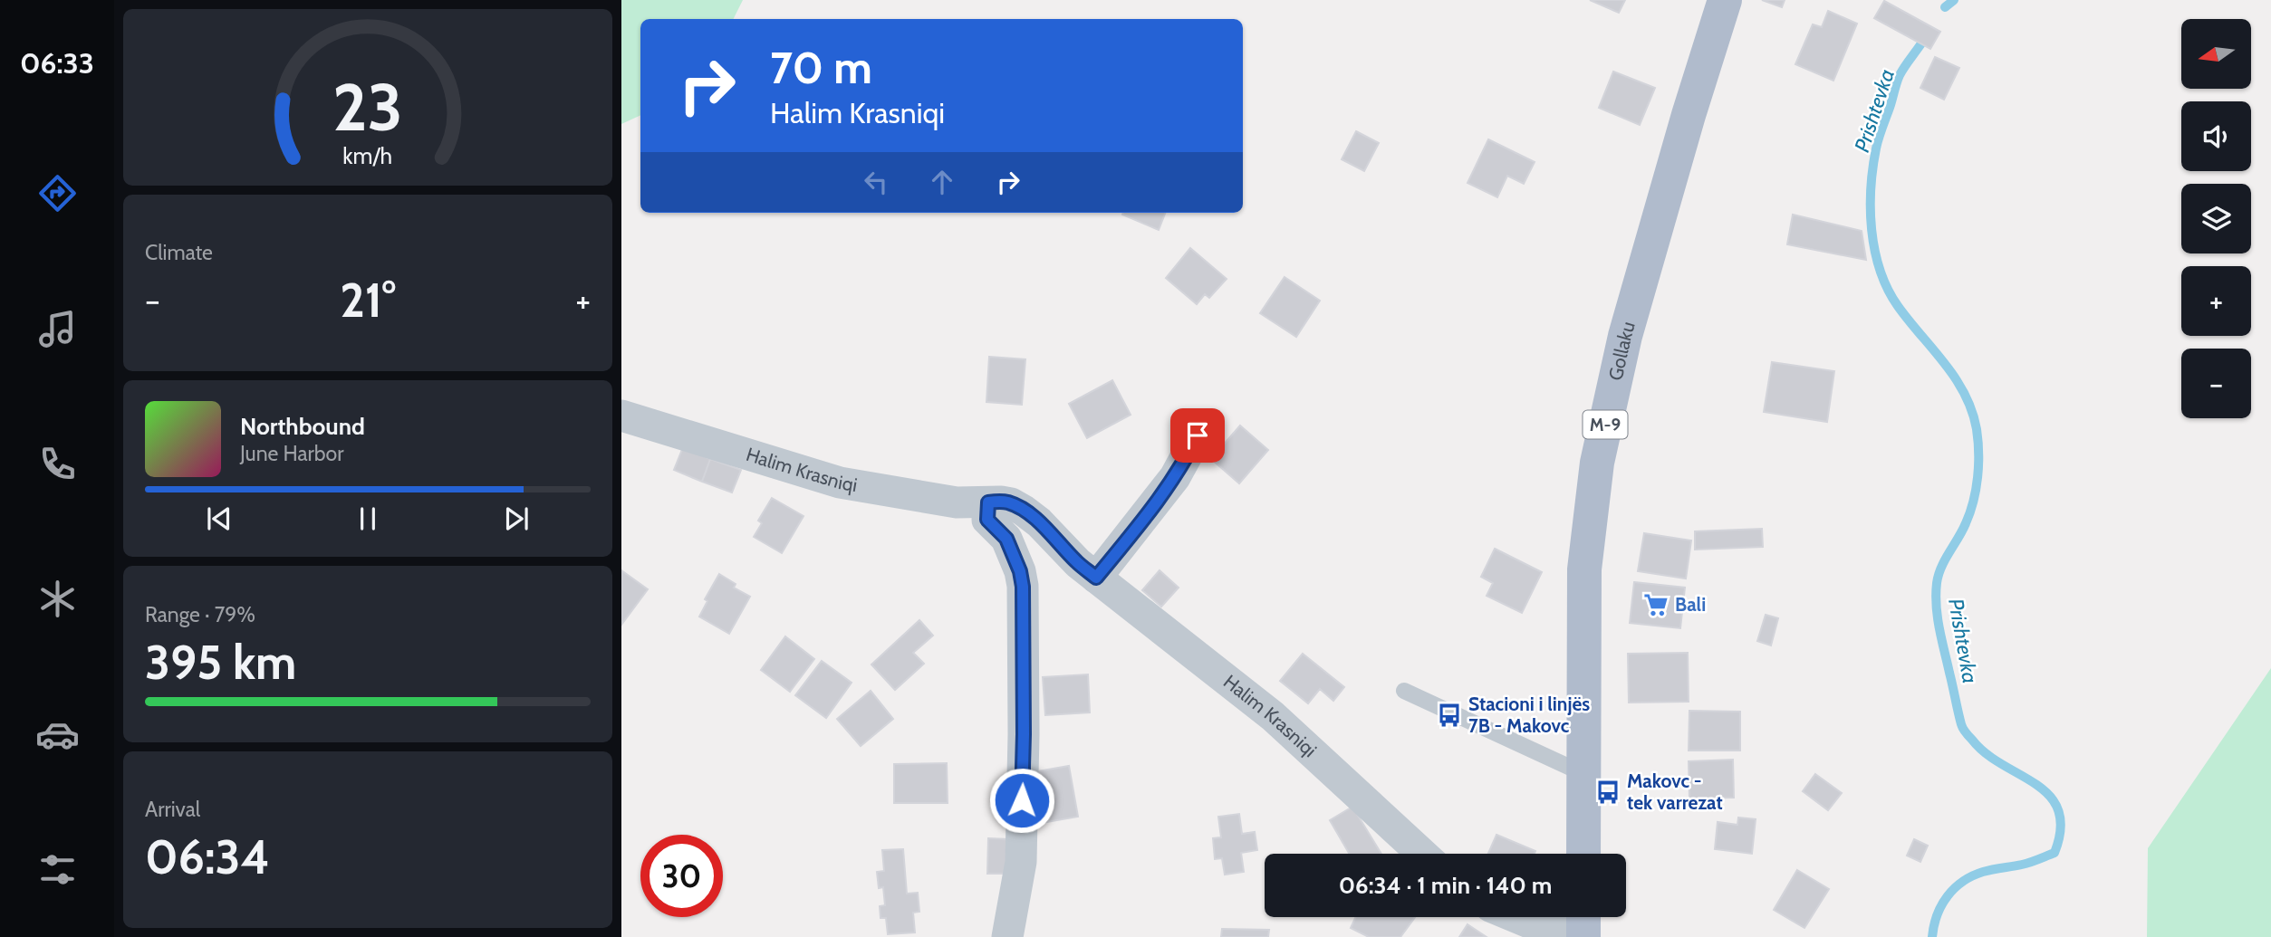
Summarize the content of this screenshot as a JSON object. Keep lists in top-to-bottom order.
{
  "streets": {
    "main road": ["Gollaku", "M-9"],
    "street": ["Halim Krasniqi"]
  },
  "water": ["Prishtevka"],
  "places": {
    "supermarket": ["Bali"],
    "bus stop": ["Stacioni i linjës 7B - Makovc", "Makovc - tek varrezat"]
  },
  "north": "left",
  "page": {
    "tabs": "06:33",
    "map_buttons": ["+", "−"],
    "turn": ["70 m", "Halim Krasniqi"],
    "tile": [
      "Climate",
      ["Range · 79%", "395 km"],
      ["Arrival", "06:34"]
    ],
    "heat": ["−", "21°", "+"],
    "song": ["Northbound", "June Harbor"],
    "limit": "30",
    "trip": "06:34 · 1 min · 140 m",
    "gauge": ["23", "km/h"]
  }
}
